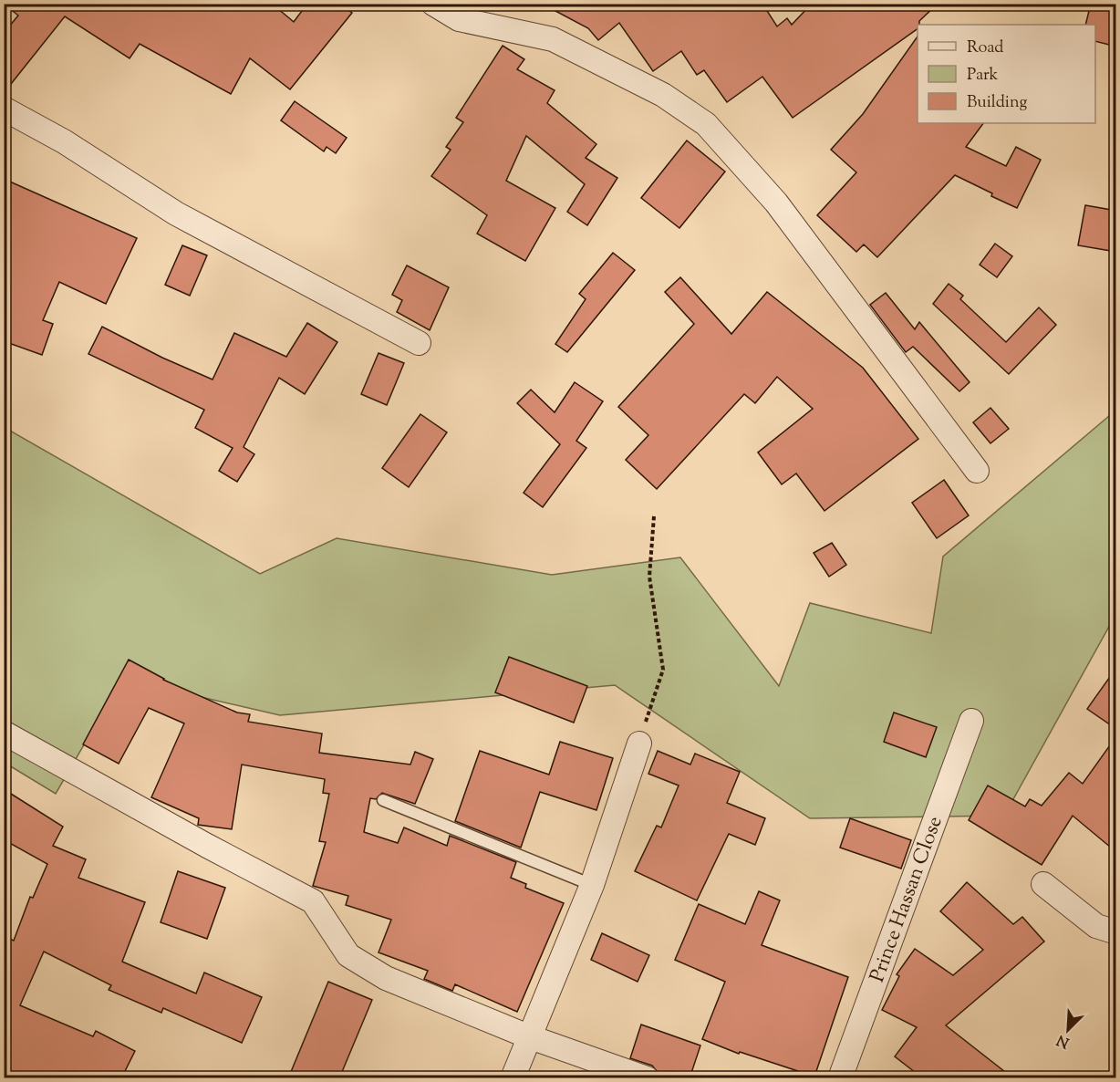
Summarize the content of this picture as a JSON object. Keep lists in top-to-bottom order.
{
  "streets": {
    "street": ["Prince Hassan Close"]
  },
  "legend": ["Road", "Park", "Building"],
  "north": "bottom left"
}
